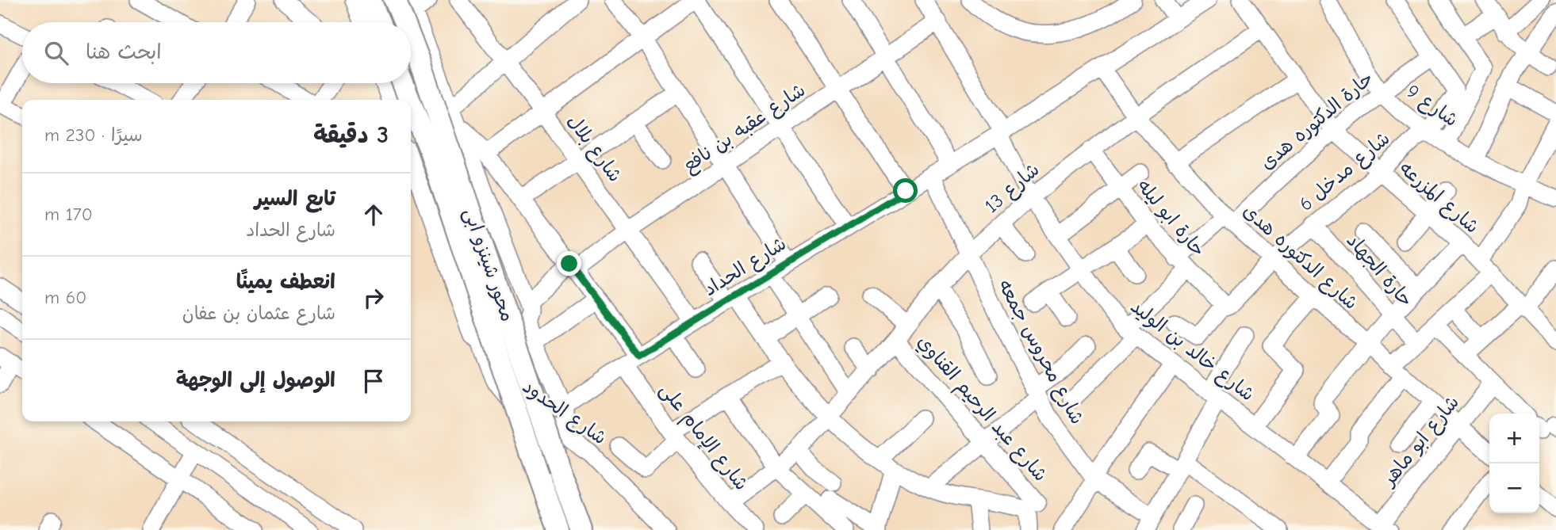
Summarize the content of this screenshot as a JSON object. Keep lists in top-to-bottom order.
{
  "streets": {
    "main road": ["محور شينزو ابى"],
    "street": [
      "شارع 9",
      "حارة الدكتوره هدى",
      "شارع عقبه بن نافع",
      "شارع بلال",
      "شارع مدخل 6",
      "شارع 13",
      "شارع المزرعه",
      "حارة ابو ليله",
      "شارع الدكتوره هدى",
      "شارع الحداد",
      "حارة الجهاد",
      "شارع خالد بن الوليد",
      "شارع محروس جمعه",
      "شارع عبد الرحيم القناوي",
      "شارع الحدود",
      "شارع الإمام على",
      "شارع ابو ماهر"
    ]
  },
  "crossings": [
    ["شارع 9", "حارة الدكتوره هدى"],
    ["شارع 9", "شارع مدخل 6"],
    ["حارة الدكتوره هدى", "شارع مدخل 6"],
    ["حارة الدكتوره هدى", "شارع المزرعه"],
    ["حارة الدكتوره هدى", "حارة ابو ليله"],
    ["حارة الدكتوره هدى", "شارع الدكتوره هدى"],
    ["حارة الدكتوره هدى", "شارع خالد بن الوليد"],
    ["شارع عقبه بن نافع", "شارع بلال"],
    ["شارع عقبه بن نافع", "شارع خالد بن الوليد"],
    ["شارع بلال", "شارع الحداد"],
    ["شارع مدخل 6", "شارع المزرعه"],
    ["شارع مدخل 6", "حارة ابو ليله"],
    ["شارع مدخل 6", "شارع الدكتوره هدى"],
    ["شارع مدخل 6", "حارة الجهاد"],
    ["شارع 13", "شارع المزرعه"],
    ["شارع 13", "حارة ابو ليله"],
    ["شارع 13", "شارع الدكتوره هدى"],
    ["شارع 13", "شارع خالد بن الوليد"],
    ["شارع 13", "شارع محروس جمعه"],
    ["شارع 13", "شارع عبد الرحيم القناوي"],
    ["شارع 13", "شارع الإمام على"],
    ["شارع الدكتوره هدى", "شارع الحداد"],
    ["شارع الدكتوره هدى", "شارع ابو ماهر"],
    ["شارع الحداد", "شارع خالد بن الوليد"],
    ["شارع الحداد", "شارع محروس جمعه"],
    ["شارع الحداد", "شارع الإمام على"],
    ["شارع خالد بن الوليد", "شارع ابو ماهر"]
  ],
  "page": {
    "search": "ابحث هنا",
    "heading": ["3 دقيقة", "سيرًا · 230 m"],
    "list": [
      ["تابع السير", "شارع الحداد", "170 m"],
      ["انعطف يمينًا", "شارع عثمان بن عفان", "60 m"],
      "الوصول إلى الوجهة"
    ],
    "map_buttons": ["+", "−"]
  }
}
